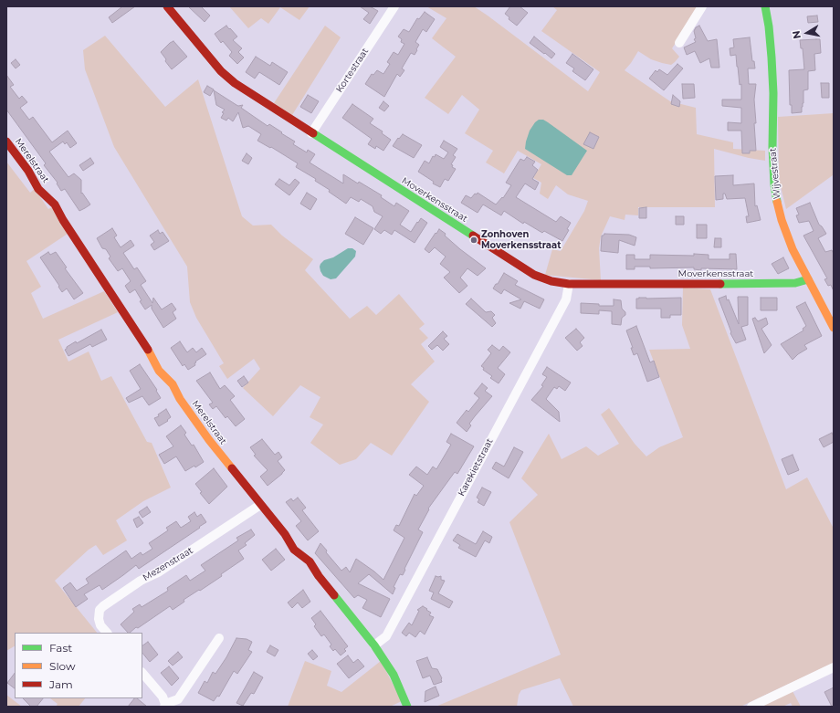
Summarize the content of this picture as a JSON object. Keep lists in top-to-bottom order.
{
  "streets": {
    "street": [
      "Kortestraat",
      "Merelstraat",
      "Wijvestraat",
      "Moverkensstraat",
      "Karekietstraat",
      "Mezenstraat"
    ]
  },
  "crossings": [
    ["Kortestraat", "Moverkensstraat"],
    ["Merelstraat", "Karekietstraat"],
    ["Merelstraat", "Mezenstraat"],
    ["Wijvestraat", "Moverkensstraat"],
    ["Moverkensstraat", "Karekietstraat"]
  ],
  "places": ["Zonhoven Moverkensstraat"],
  "legend": ["Fast", "Slow", "Jam"],
  "north": "left"
}
